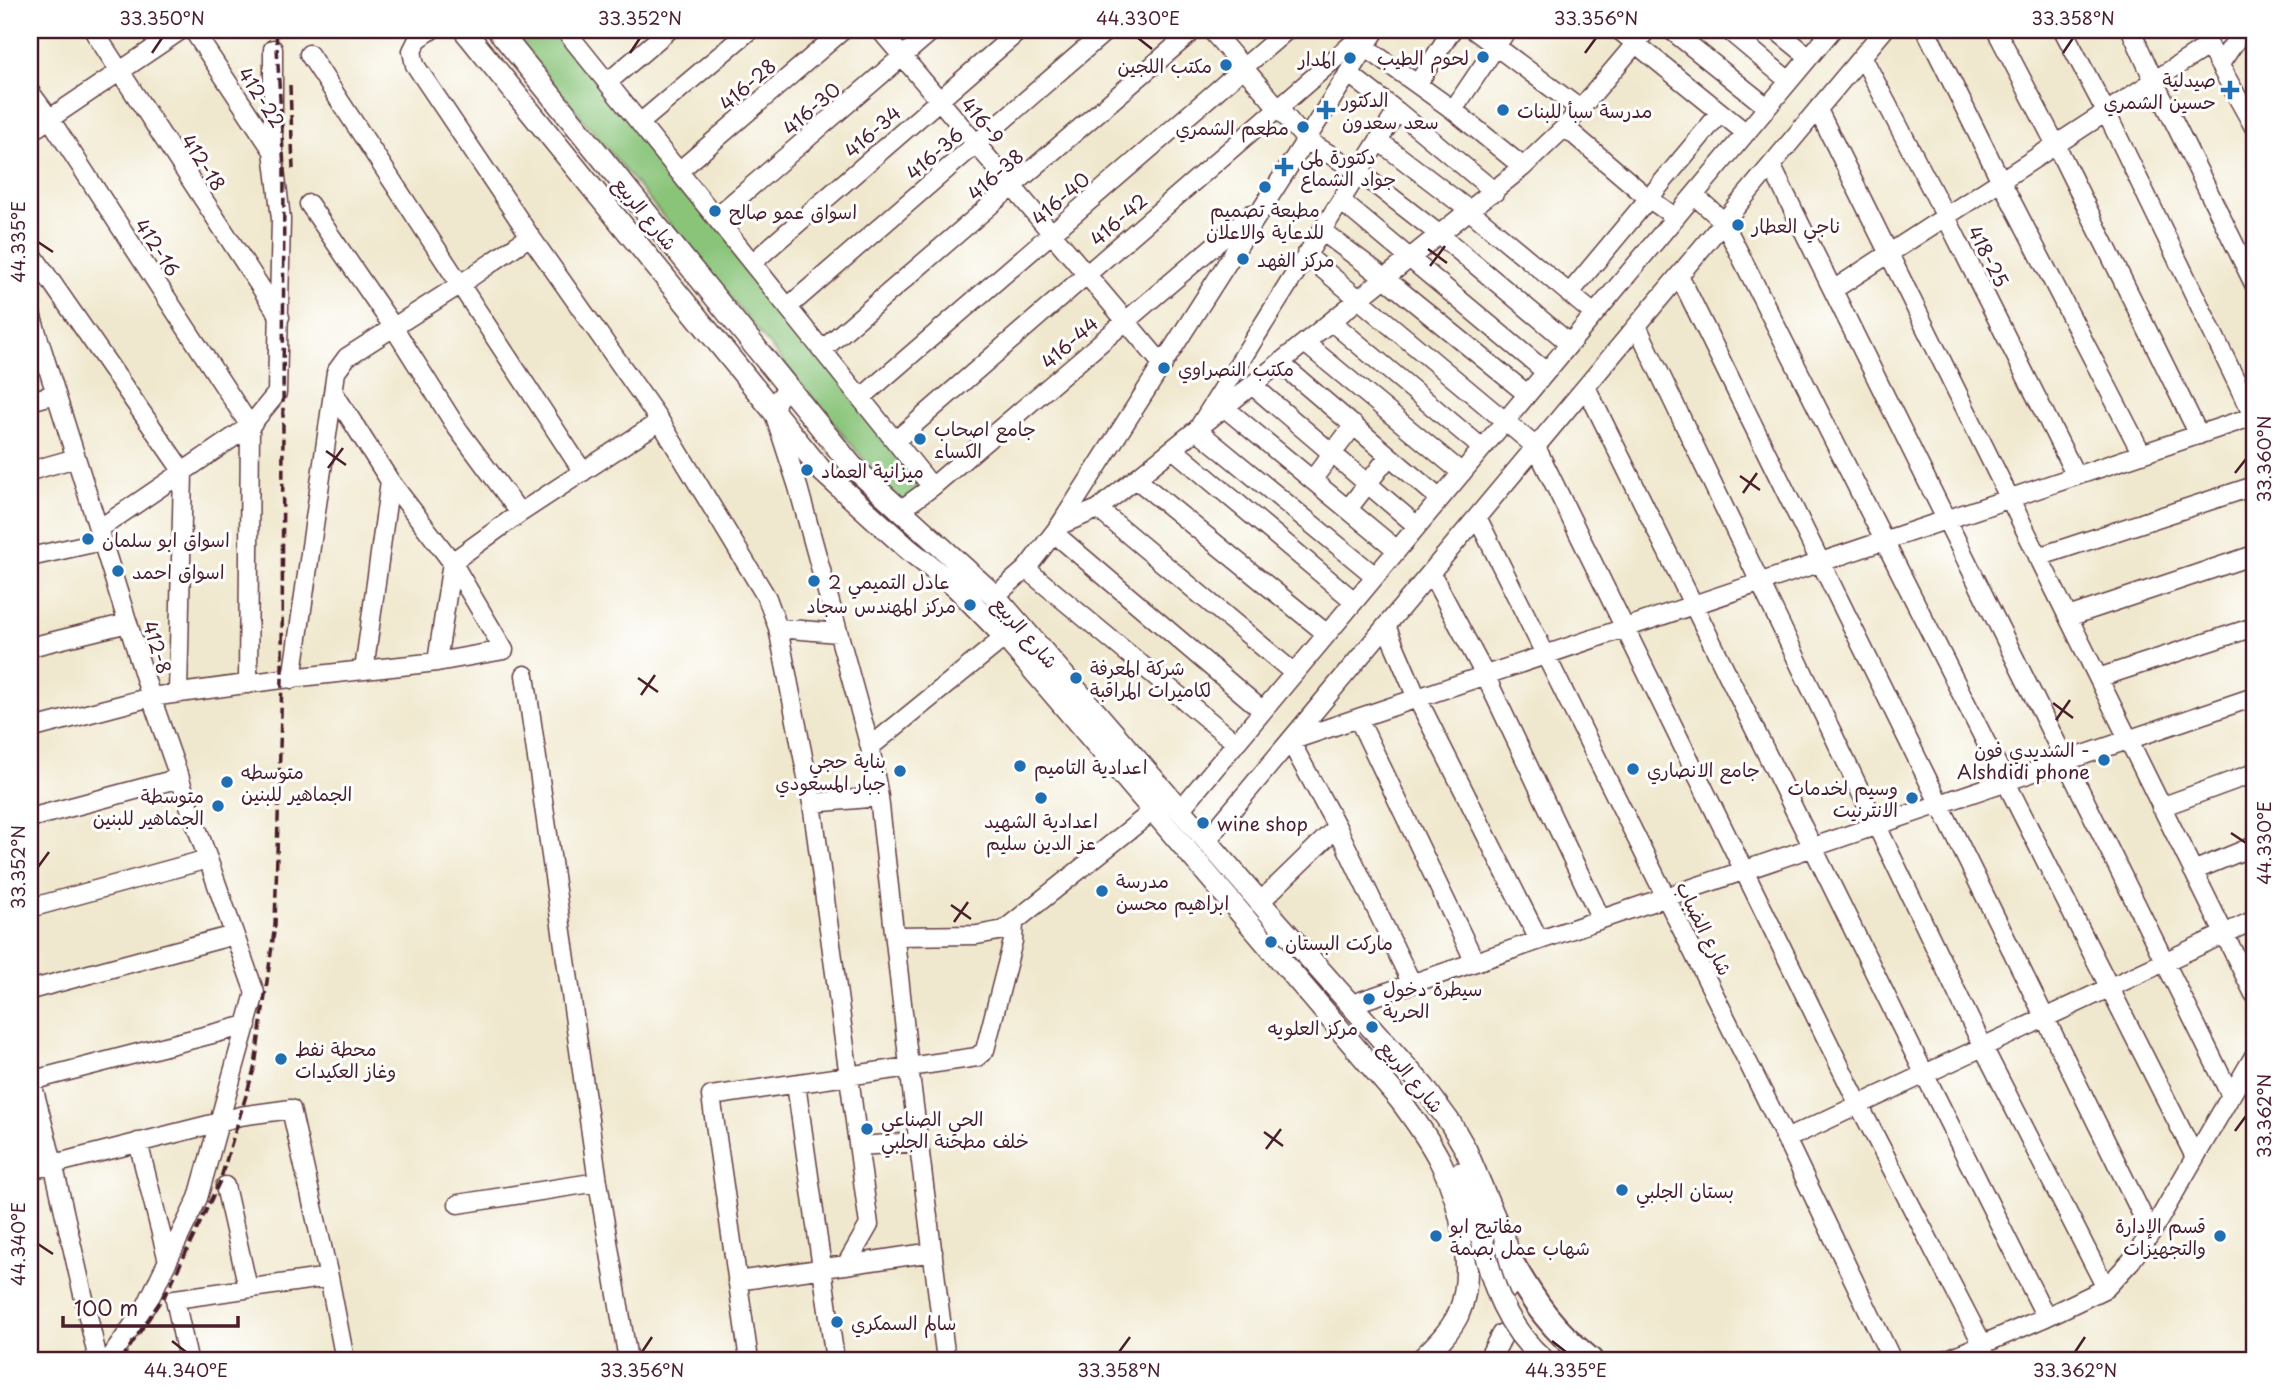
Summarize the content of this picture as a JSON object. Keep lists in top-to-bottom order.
{
  "streets": {
    "main road": ["شارع الربيع"],
    "street": [
      "416-28",
      "412-22",
      "416-30",
      "416-9",
      "416-34",
      "416-36",
      "412-18",
      "416-38",
      "416-40",
      "416-42",
      "412-16",
      "418-25",
      "416-44",
      "412-8",
      "شارع الضباب"
    ]
  },
  "crossings": [
    ["416-30", "416-9"],
    ["416-9", "416-34"],
    ["416-9", "416-36"],
    ["416-9", "416-38"],
    ["416-9", "416-40"],
    ["416-9", "416-42"],
    ["416-9", "416-44"],
    ["شارع الربيع", "416-44"]
  ],
  "places": {
    "other": [
      "لحوم الطيب",
      "المدار",
      "مكتب اللجين",
      "مدرسة سبأ للبنات",
      "مطعم الشمري",
      "مطبعة تصميم للدعاية والاعلان",
      "اسواق عمو صالح",
      "ناجي العطار",
      "مركز الفهد",
      "مكتب النصراوي",
      "جامع اصحاب الکساء",
      "ميزانية العماد",
      "اسواق ابو سلمان",
      "اسواق احمد",
      "عادل التميمي 2",
      "مركز المهندس سجاد",
      "شركة المعرفة لكاميرات المراقبة",
      "الشديدي فون - Alshdidi phone",
      "اعدادية التاميم",
      "جامع الانصاري",
      "بناية حجي جبار المسعودي",
      "متوسطه الجماهير للبنين",
      "اعدادية الشهيد عز الدين سليم",
      "وسيم لخدمات الانترنيت",
      "متوسطة الجماهير للبنين",
      "wine shop",
      "مدرسة ابراهيم محسن",
      "ماركت البستان",
      "سيطرة دخول الحرية",
      "مركز العلويه",
      "محطة نفط وغاز العكيدات",
      "الحي الصناعي خلف مطحنة الجلبي",
      "بستان الجلبي",
      "مفاتيح ابو شهاب عمل بصمة",
      "قسم الإدارة والتجهيزات",
      "سالم السمكري"
    ],
    "health": ["صيدلية حسين الشمري", "الدكتور سعد سعدون", "دكتورة لمى جواد الشماع"]
  },
  "scale_bar": "100 m",
  "coordinates": [
    "33.350°N",
    "33.352°N",
    "44.330°E",
    "33.356°N",
    "33.358°N",
    "44.335°E",
    "33.360°N",
    "33.362°N",
    "44.340°E"
  ]
}
